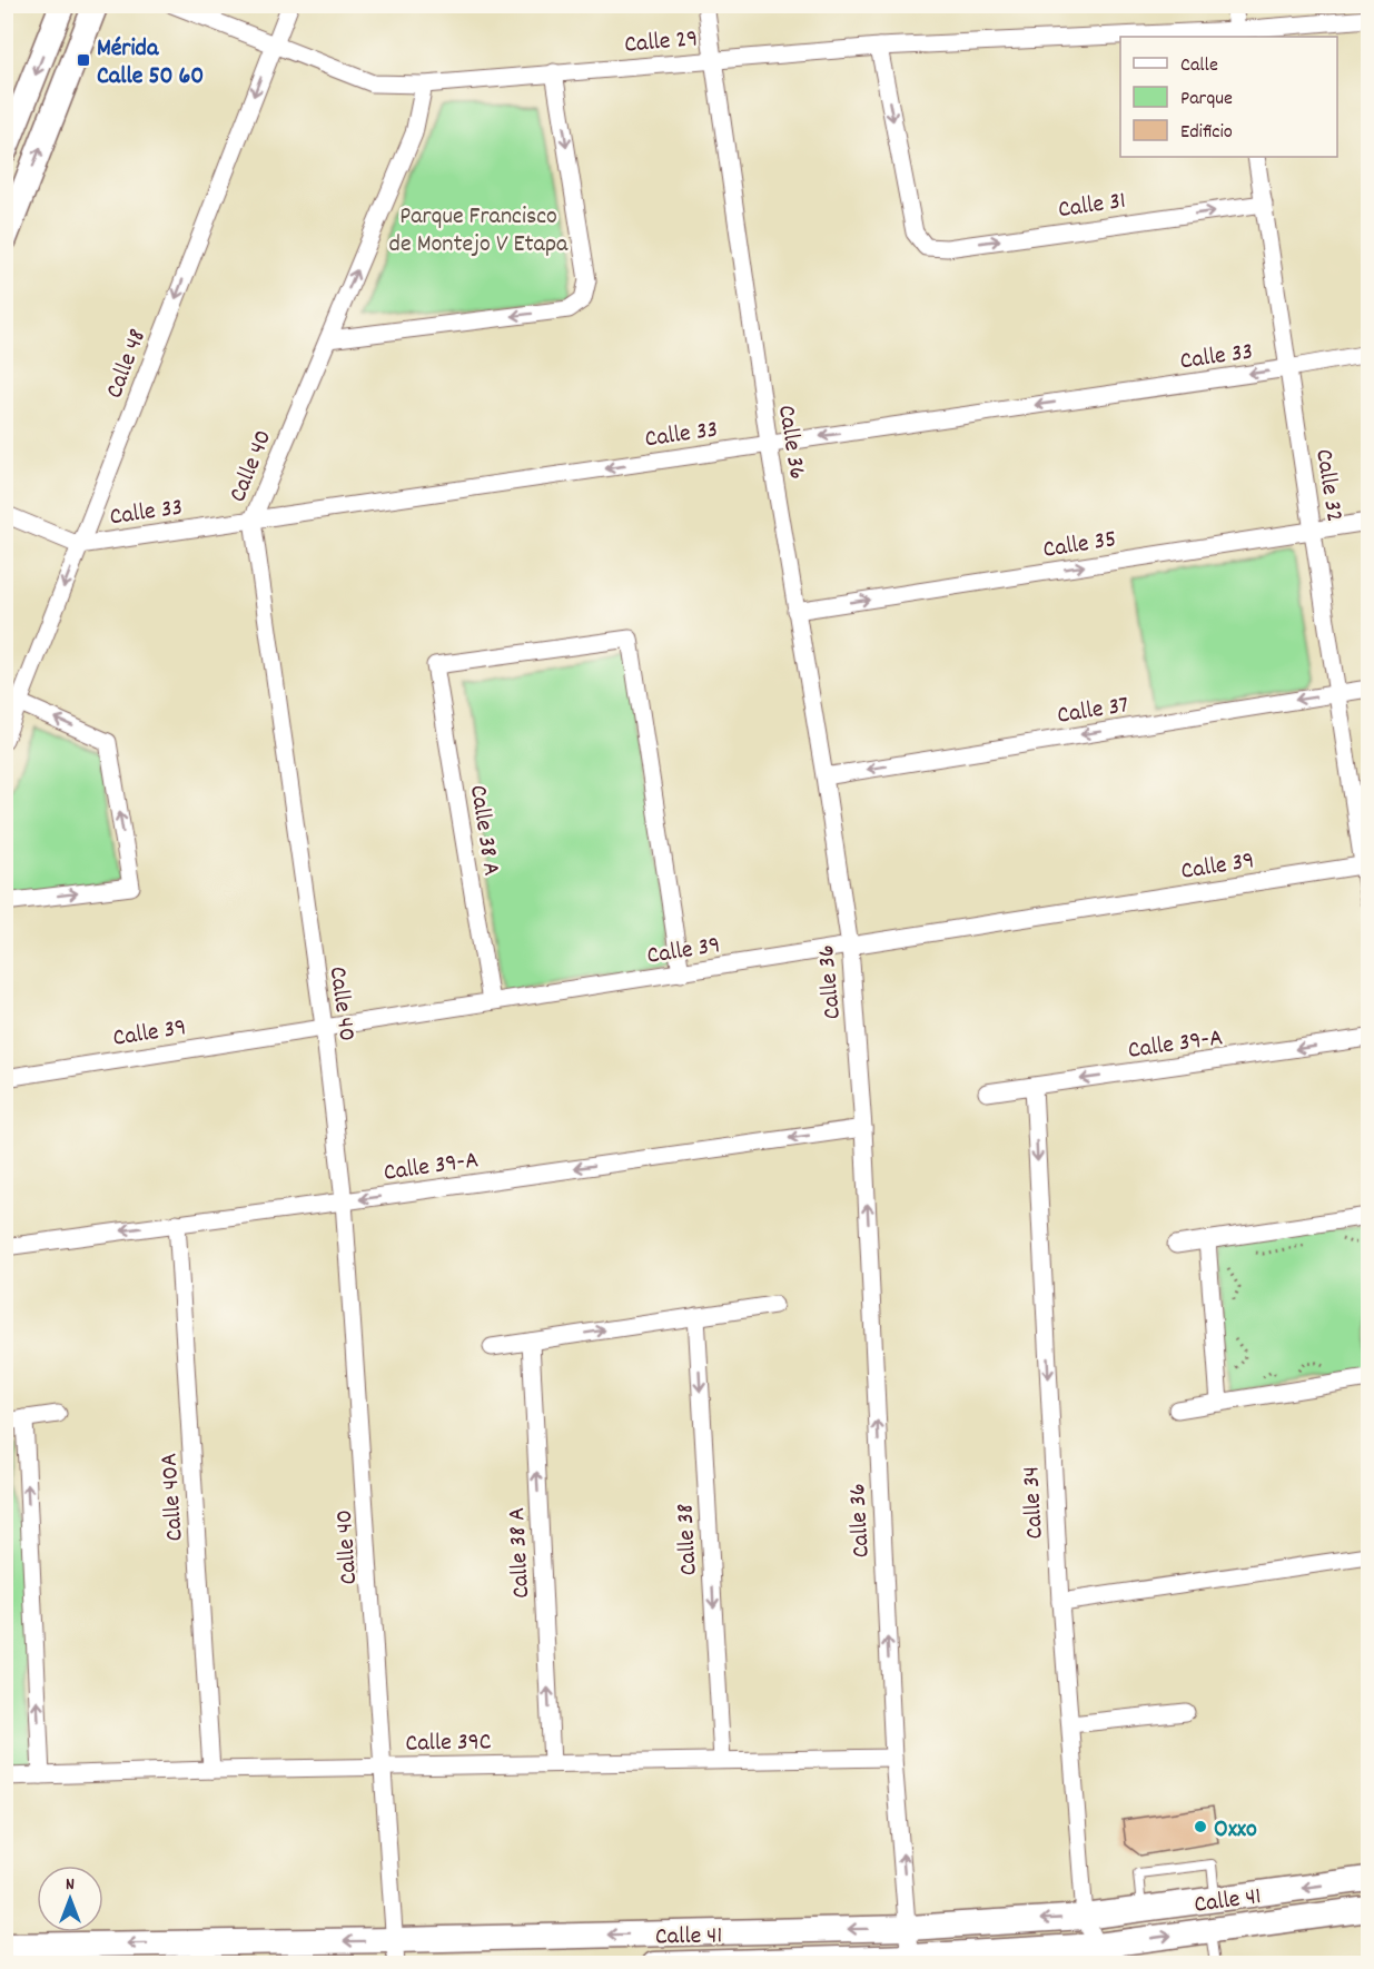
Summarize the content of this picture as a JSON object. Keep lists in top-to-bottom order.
{
  "streets": {
    "main road": ["Calle 41"],
    "street": [
      "Calle 29",
      "Calle 31",
      "Calle 33",
      "Calle 48",
      "Calle 36",
      "Calle 40",
      "Calle 32",
      "Calle 35",
      "Calle 37",
      "Calle 38 A",
      "Calle 39",
      "Calle 39-A",
      "Calle 40A",
      "Calle 34",
      "Calle 38",
      "Calle 39C"
    ]
  },
  "crossings": [
    ["Calle 29", "Calle 31"],
    ["Calle 29", "Calle 48"],
    ["Calle 29", "Calle 36"],
    ["Calle 29", "Calle 40"],
    ["Calle 31", "Calle 32"],
    ["Calle 33", "Calle 48"],
    ["Calle 33", "Calle 36"],
    ["Calle 33", "Calle 40"],
    ["Calle 33", "Calle 32"],
    ["Calle 36", "Calle 35"],
    ["Calle 36", "Calle 37"],
    ["Calle 36", "Calle 39"],
    ["Calle 36", "Calle 39-A"],
    ["Calle 36", "Calle 39C"],
    ["Calle 36", "Calle 41"],
    ["Calle 40", "Calle 39"],
    ["Calle 40", "Calle 39-A"],
    ["Calle 40", "Calle 39C"],
    ["Calle 40", "Calle 41"],
    ["Calle 32", "Calle 35"],
    ["Calle 32", "Calle 37"],
    ["Calle 32", "Calle 39"],
    ["Calle 38 A", "Calle 39"],
    ["Calle 38 A", "Calle 39C"],
    ["Calle 39-A", "Calle 40A"],
    ["Calle 39-A", "Calle 34"],
    ["Calle 40A", "Calle 39C"],
    ["Calle 34", "Calle 41"],
    ["Calle 38", "Calle 39C"]
  ],
  "one_way": [
    "Calle 33",
    "Calle 48",
    "Calle 36",
    "Calle 35",
    "Calle 37",
    "Calle 39-A",
    "Calle 34",
    "Calle 38"
  ],
  "parks": ["Parque Francisco de Montejo V Etapa"],
  "places": {
    "transit": ["Mérida Calle 50 60"],
    "other": ["Oxxo"]
  },
  "legend": ["Calle", "Parque", "Edificio"],
  "north": "top"
}
